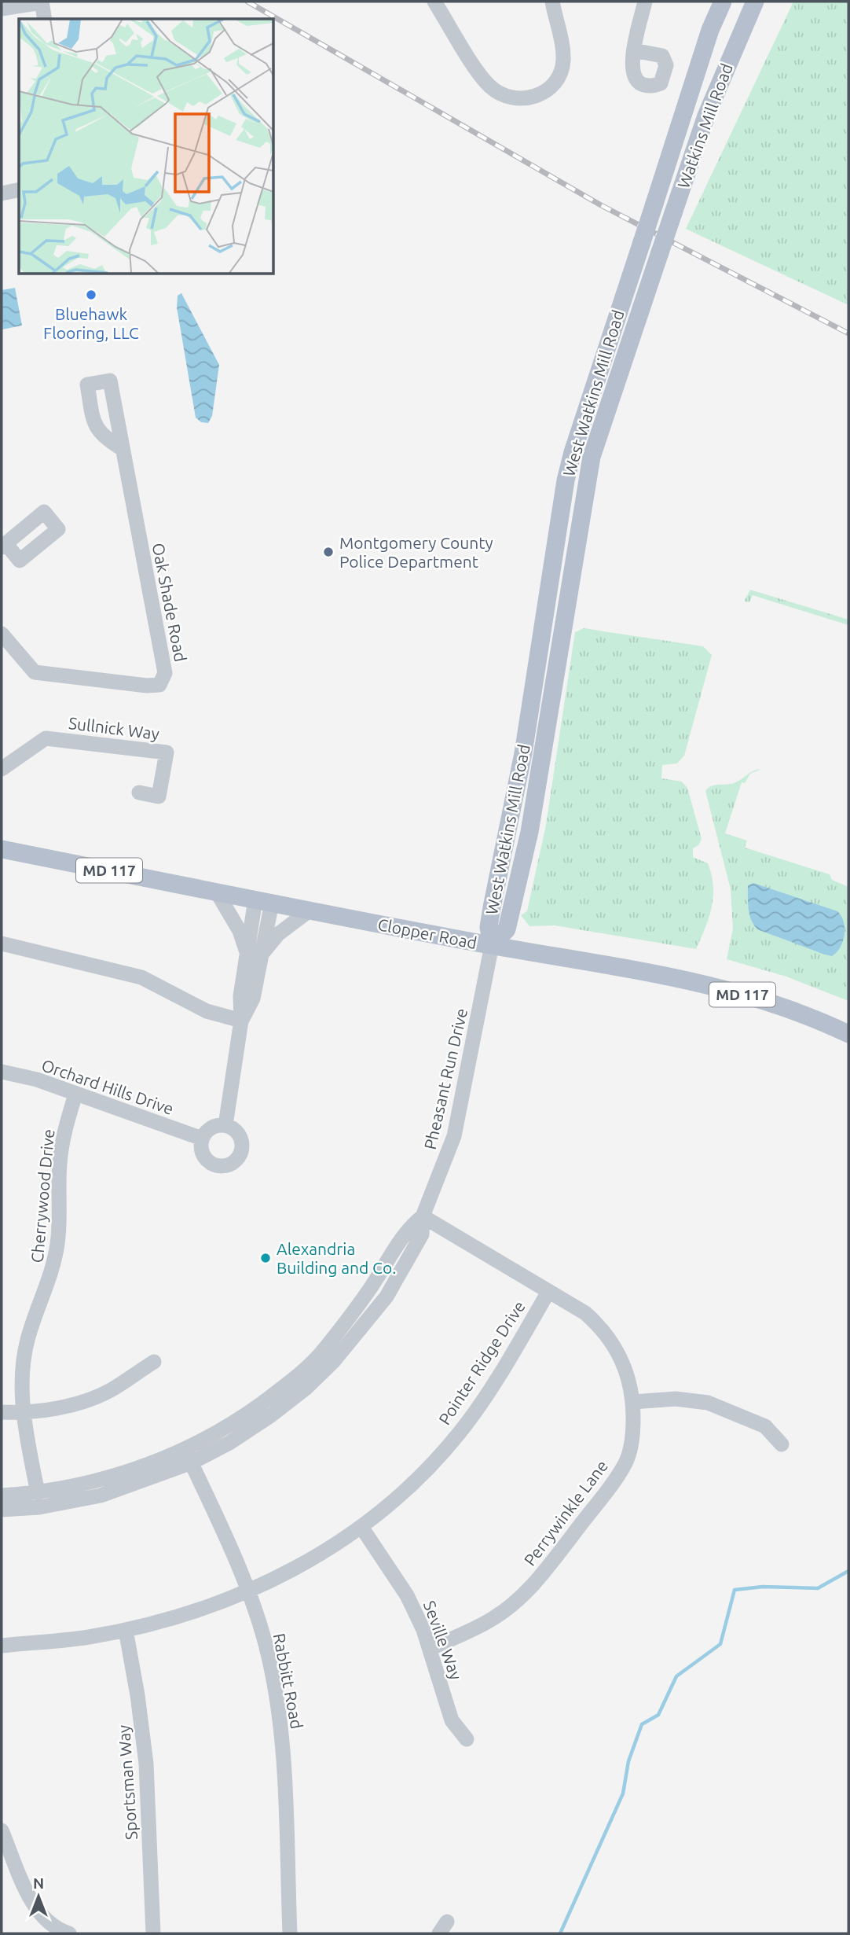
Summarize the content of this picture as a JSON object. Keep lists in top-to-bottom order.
{
  "streets": {
    "main road": [
      "Watkins Mill Road",
      "West Watkins Mill Road",
      "MD 117",
      "Clopper Road"
    ],
    "street": [
      "Oak Shade Road",
      "Sullnick Way",
      "Pheasant Run Drive",
      "Orchard Hills Drive",
      "Cherrywood Drive",
      "Pointer Ridge Drive",
      "Perrywinkle Lane",
      "Seville Way",
      "Rabbitt Road",
      "Sportsman Way"
    ]
  },
  "crossings": [
    ["Watkins Mill Road", "West Watkins Mill Road"],
    ["West Watkins Mill Road", "Clopper Road"],
    ["West Watkins Mill Road", "Pheasant Run Drive"],
    ["Clopper Road", "Pheasant Run Drive"],
    ["Pheasant Run Drive", "Cherrywood Drive"],
    ["Pheasant Run Drive", "Perrywinkle Lane"],
    ["Pheasant Run Drive", "Rabbitt Road"],
    ["Orchard Hills Drive", "Cherrywood Drive"],
    ["Pointer Ridge Drive", "Perrywinkle Lane"],
    ["Pointer Ridge Drive", "Seville Way"],
    ["Pointer Ridge Drive", "Rabbitt Road"],
    ["Pointer Ridge Drive", "Sportsman Way"],
    ["Perrywinkle Lane", "Seville Way"]
  ],
  "places": ["Bluehawk Flooring, LLC", "Montgomery County Police Department", "Alexandria Building and Co."],
  "north": "top"
}
